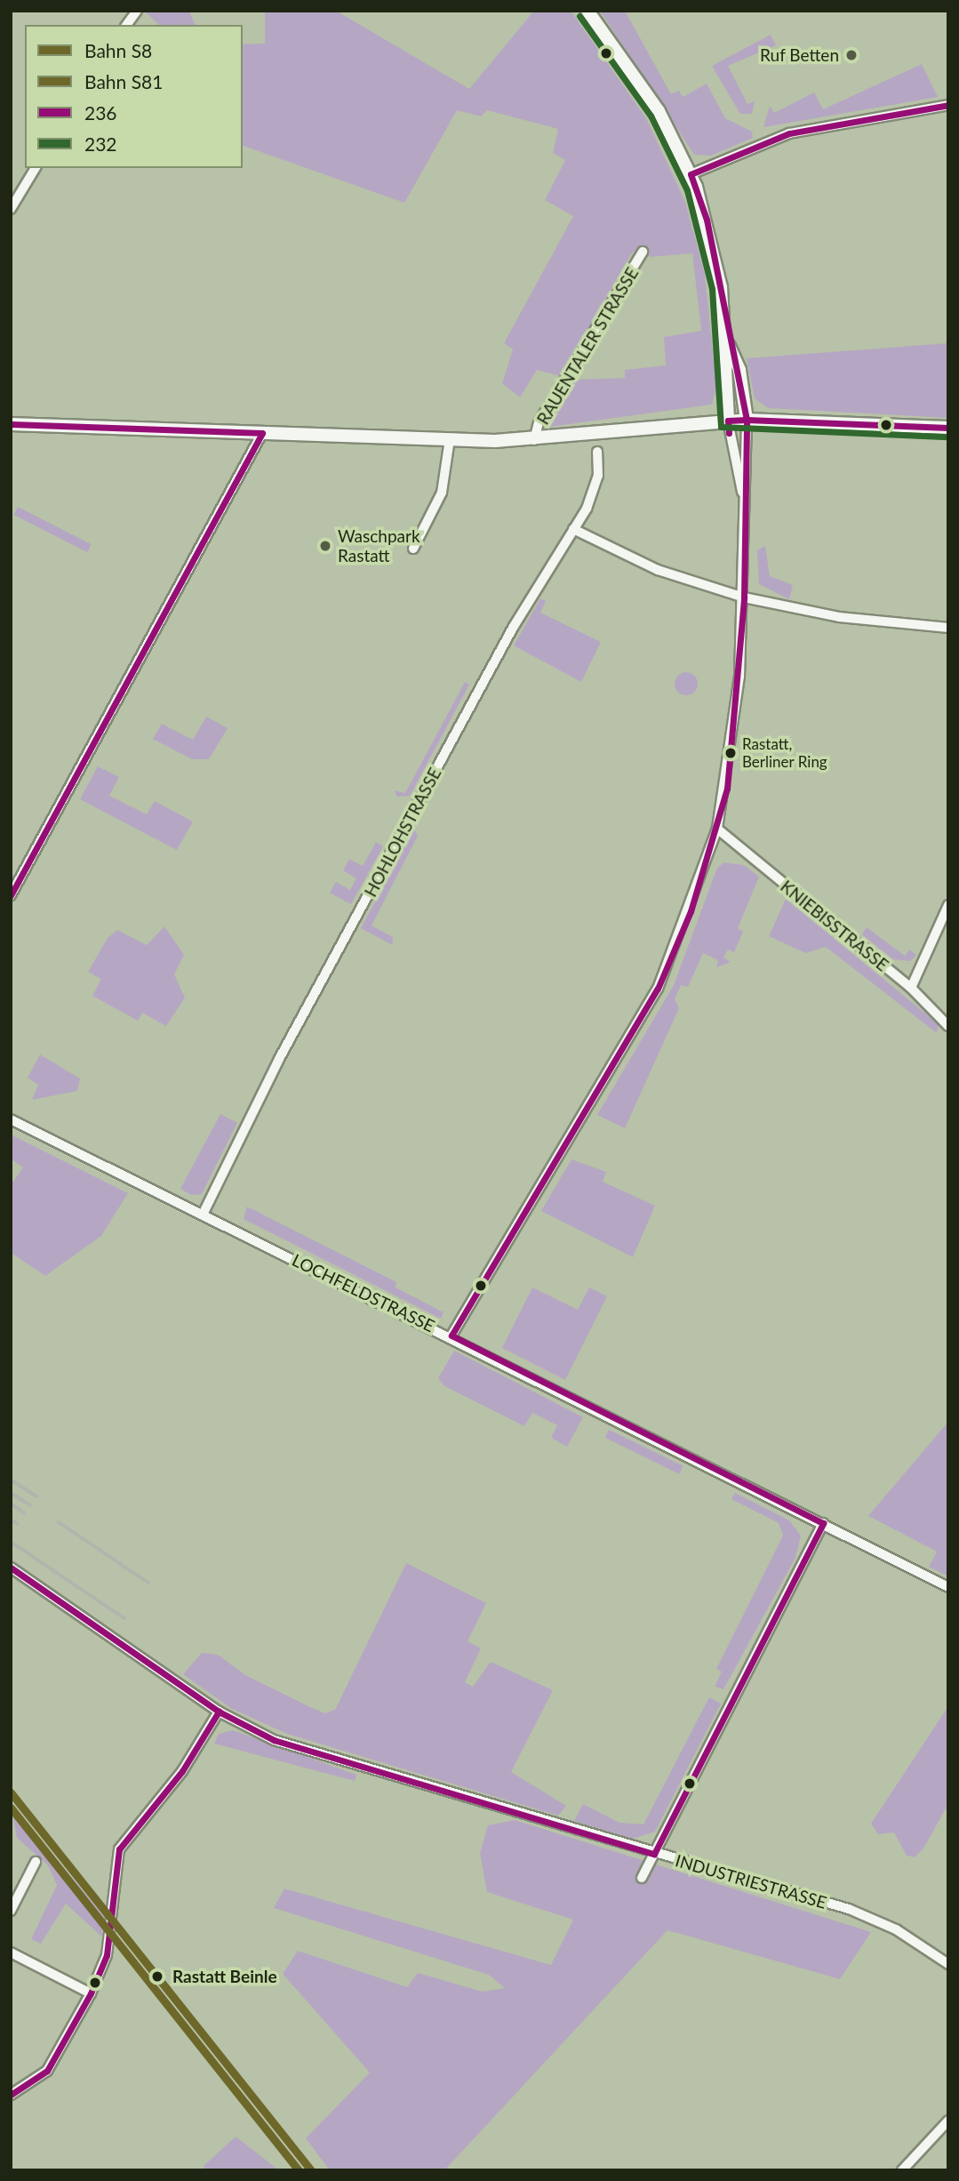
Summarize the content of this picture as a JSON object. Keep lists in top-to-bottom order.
{
  "streets": {
    "street": [
      "RAUENTALER STRASSE",
      "HOHLOHSTRASSE",
      "KNIEBISSTRASSE",
      "LOCHFELDSTRASSE",
      "INDUSTRIESTRASSE"
    ]
  },
  "crossings": [
    ["HOHLOHSTRASSE", "LOCHFELDSTRASSE"]
  ],
  "places": [
    "Ruf Betten",
    "Waschpark Rastatt",
    "Rastatt, Berliner Ring",
    "Rastatt Beinle"
  ],
  "lines": [
    "transit line 232",
    "transit line 236",
    "rail line S8",
    "rail line S81"
  ],
  "legend": [
    "Bahn S8",
    "Bahn S81",
    "236",
    "232"
  ]
}
